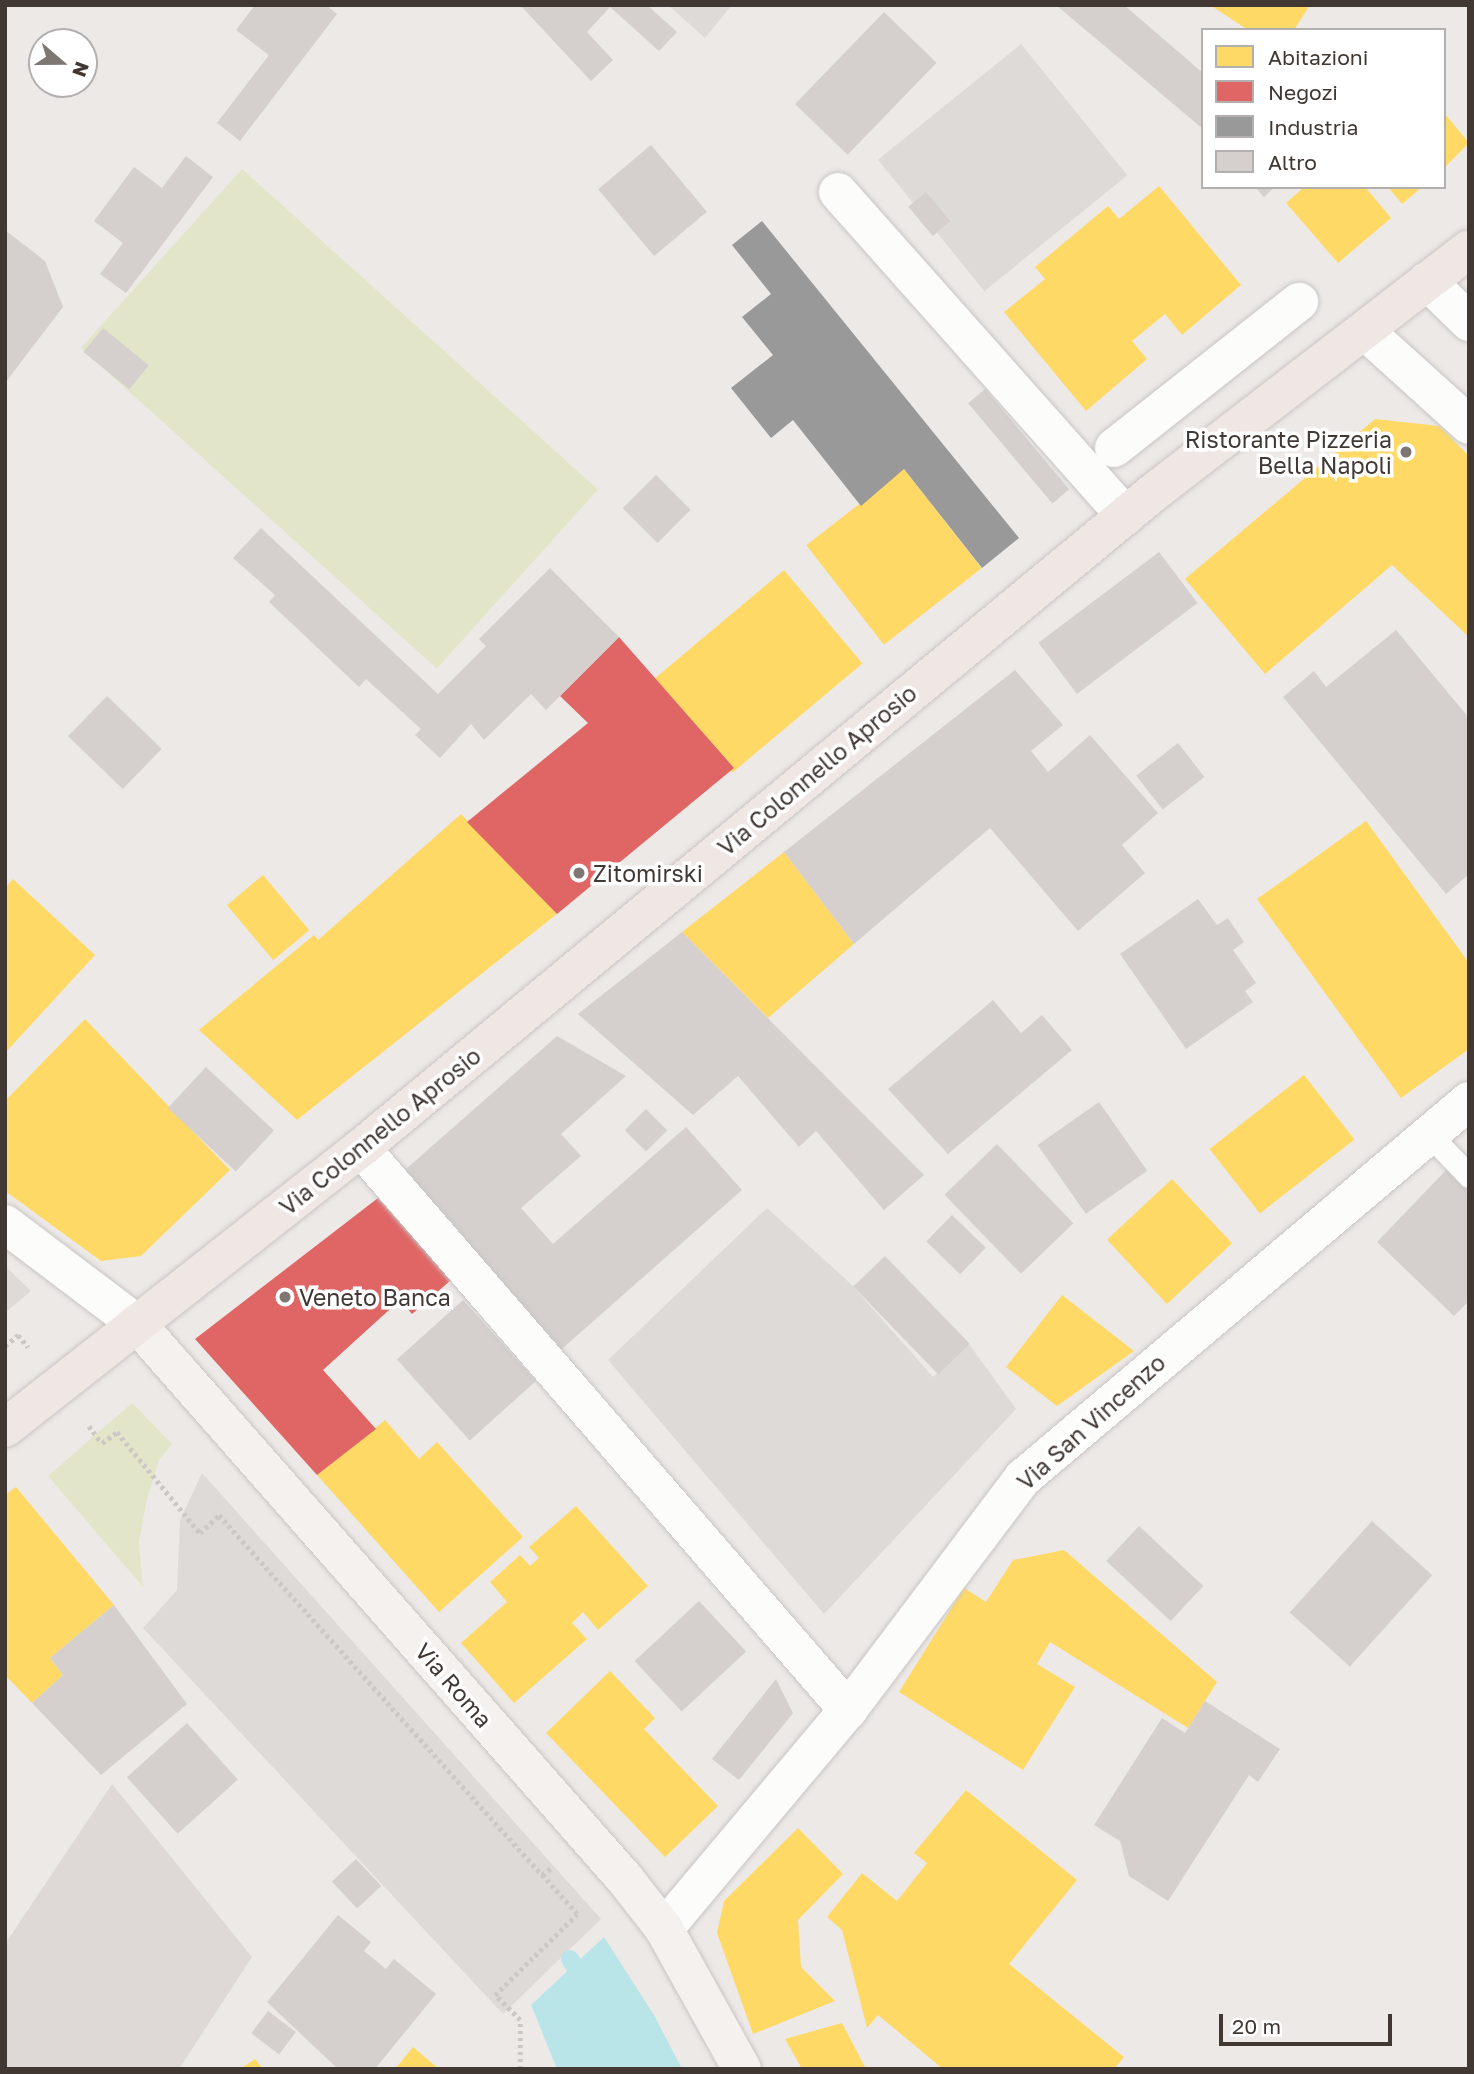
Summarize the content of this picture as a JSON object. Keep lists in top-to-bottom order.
{
  "streets": {
    "main road": ["Via Colonnello Aprosio", "Via Roma"],
    "street": ["Via San Vincenzo"]
  },
  "crossings": [
    ["Via Colonnello Aprosio", "Via Roma"],
    ["Via San Vincenzo", "Via Roma"]
  ],
  "places": ["Ristorante Pizzeria Bella Napoli", "Zitomirski", "Veneto Banca"],
  "legend": [
    "Abitazioni",
    "Negozi",
    "Industria",
    "Altro"
  ],
  "scale_bar": "20 m",
  "north": "right"
}
